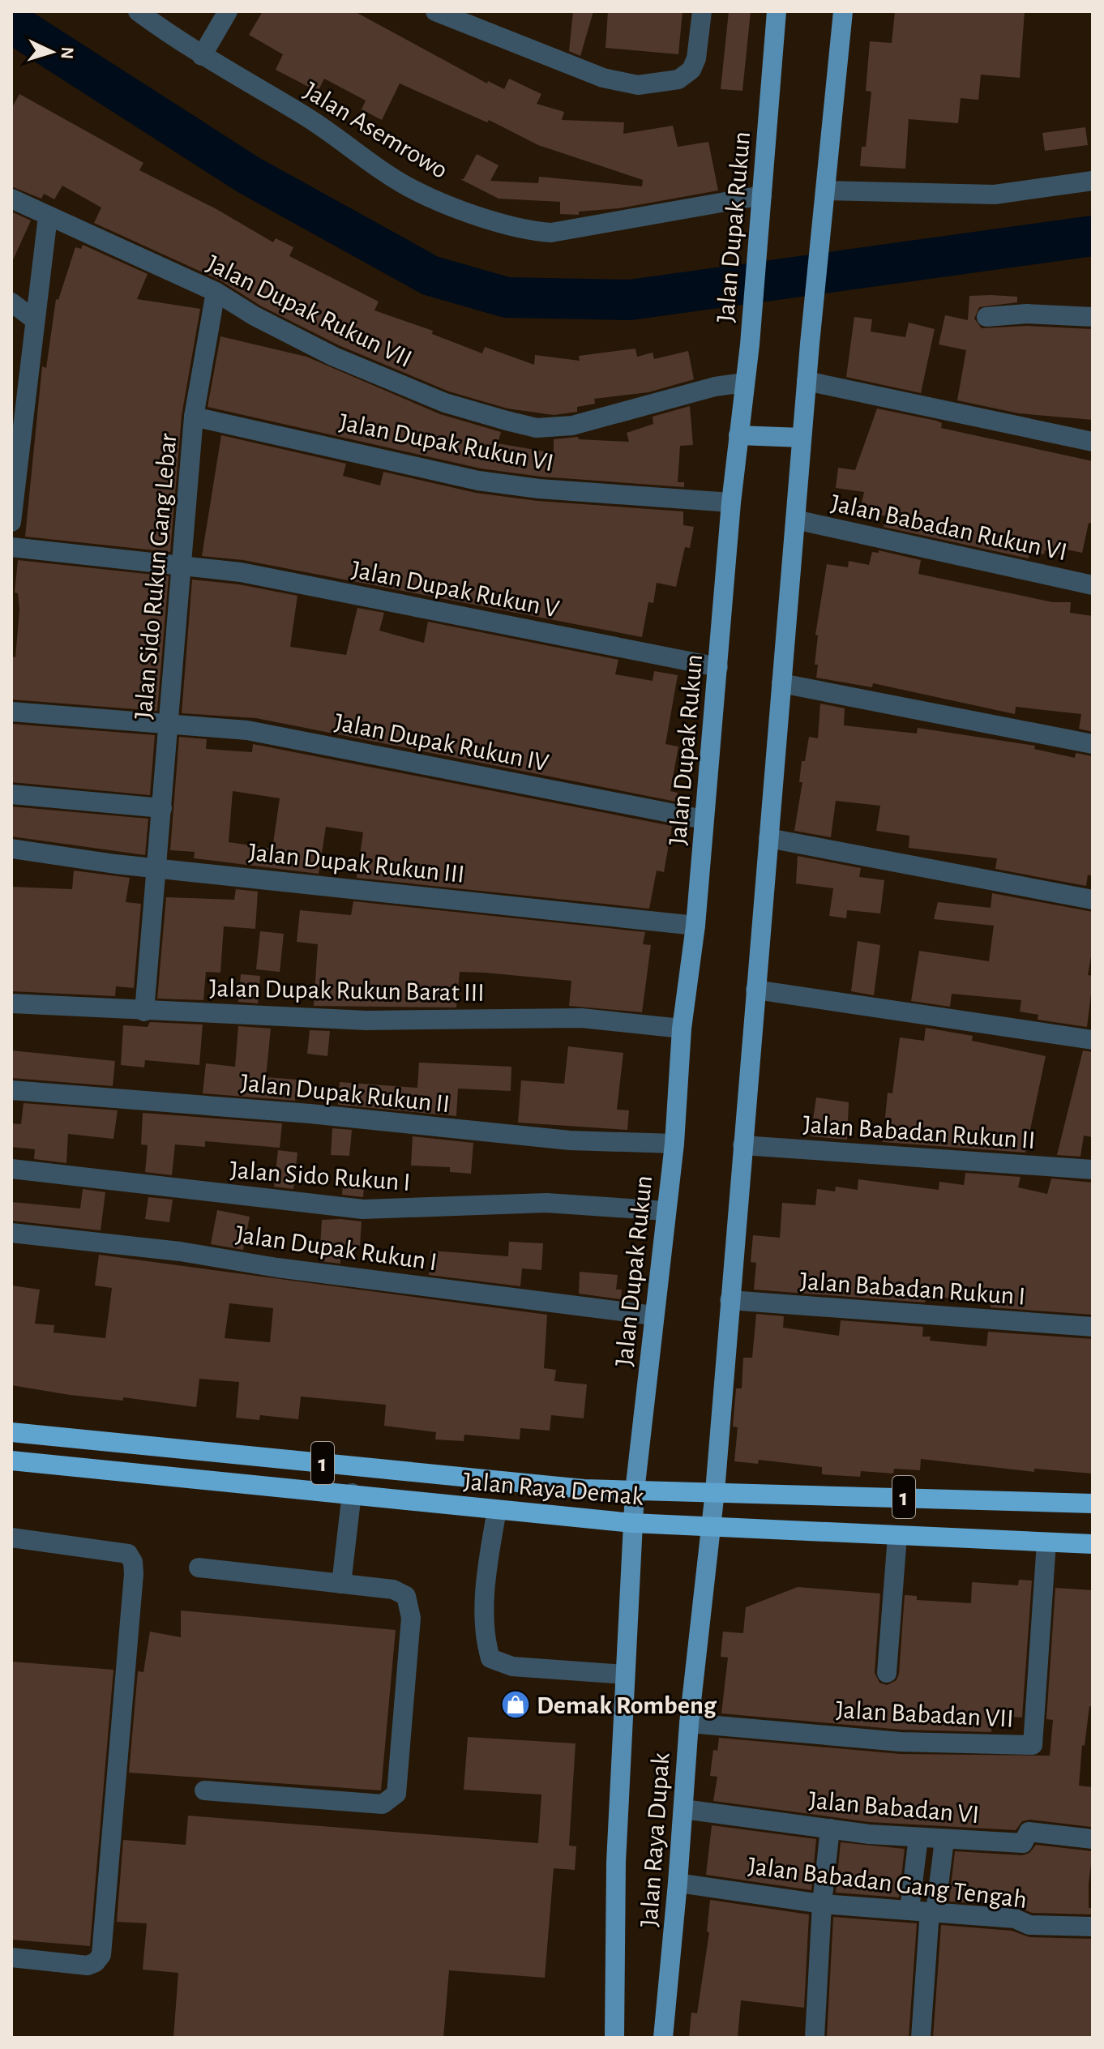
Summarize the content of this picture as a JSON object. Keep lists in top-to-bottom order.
{
  "streets": {
    "highway": ["1", "Jalan Raya Demak"],
    "main road": ["Jalan Dupak Rukun", "Jalan Raya Dupak"],
    "street": [
      "Jalan Asemrowo",
      "Jalan Dupak Rukun VII",
      "Jalan Dupak Rukun VI",
      "Jalan Babadan Rukun VI",
      "Jalan Sido Rukun Gang Lebar",
      "Jalan Dupak Rukun V",
      "Jalan Dupak Rukun IV",
      "Jalan Dupak Rukun III",
      "Jalan Dupak Rukun Barat III",
      "Jalan Dupak Rukun II",
      "Jalan Babadan Rukun II",
      "Jalan Sido Rukun I",
      "Jalan Dupak Rukun I",
      "Jalan Babadan Rukun I",
      "Jalan Babadan VII",
      "Jalan Babadan VI",
      "Jalan Babadan Gang Tengah"
    ]
  },
  "crossings": [
    ["Jalan Asemrowo", "Jalan Dupak Rukun"],
    ["Jalan Dupak Rukun", "Jalan Dupak Rukun VII"],
    ["Jalan Dupak Rukun", "Jalan Dupak Rukun VI"],
    ["Jalan Dupak Rukun", "Jalan Dupak Rukun V"],
    ["Jalan Dupak Rukun", "Jalan Dupak Rukun IV"],
    ["Jalan Dupak Rukun", "Jalan Dupak Rukun III"],
    ["Jalan Dupak Rukun", "Jalan Dupak Rukun Barat III"],
    ["Jalan Dupak Rukun", "Jalan Dupak Rukun II"],
    ["Jalan Dupak Rukun", "Jalan Sido Rukun I"],
    ["Jalan Dupak Rukun", "Jalan Dupak Rukun I"],
    ["Jalan Dupak Rukun", "Jalan Raya Demak"],
    ["Jalan Dupak Rukun", "Jalan Raya Dupak"],
    ["Jalan Dupak Rukun VII", "Jalan Sido Rukun Gang Lebar"],
    ["Jalan Dupak Rukun VI", "Jalan Sido Rukun Gang Lebar"],
    ["Jalan Sido Rukun Gang Lebar", "Jalan Dupak Rukun V"],
    ["Jalan Sido Rukun Gang Lebar", "Jalan Dupak Rukun IV"],
    ["Jalan Sido Rukun Gang Lebar", "Jalan Dupak Rukun III"],
    ["Jalan Sido Rukun Gang Lebar", "Jalan Dupak Rukun Barat III"],
    ["Jalan Raya Demak", "Jalan Babadan VII"],
    ["Jalan Raya Demak", "Jalan Raya Dupak"],
    ["Jalan Babadan VII", "Jalan Raya Dupak"],
    ["Jalan Babadan VI", "Jalan Raya Dupak"],
    ["Jalan Raya Dupak", "Jalan Babadan Gang Tengah"]
  ],
  "places": {
    "shop": ["Demak Rombeng"]
  },
  "north": "right"
}
